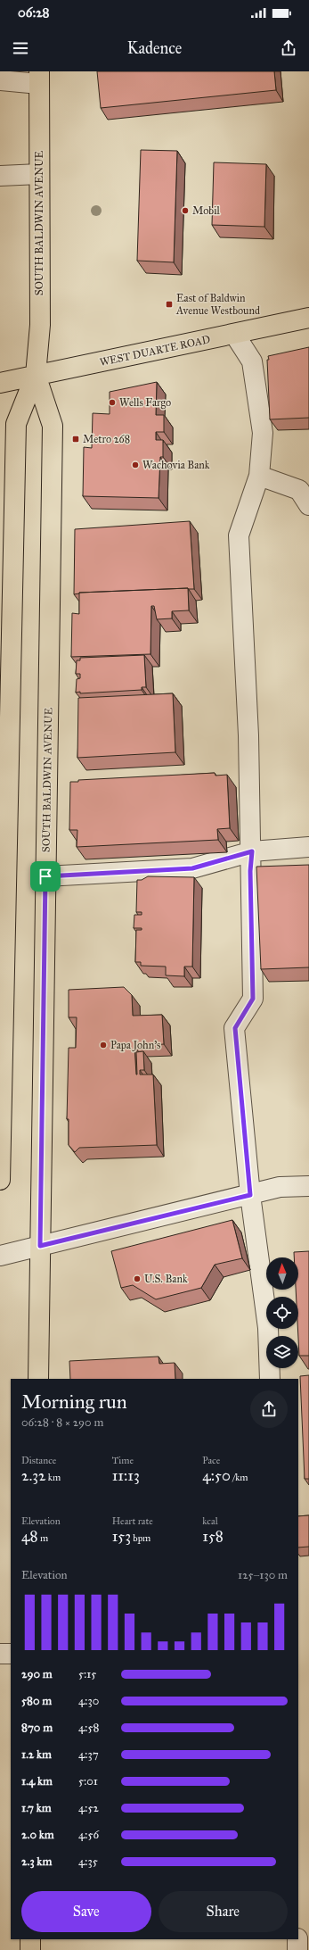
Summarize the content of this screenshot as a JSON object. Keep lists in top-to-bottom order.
{
  "streets": {
    "main road": ["SOUTH BALDWIN AVENUE", "WEST DUARTE ROAD"]
  },
  "crossings": [
    ["SOUTH BALDWIN AVENUE", "WEST DUARTE ROAD"]
  ],
  "places": {
    "other": [
      "Mobil",
      "Wells Fargo",
      "Wachovia Bank",
      "Papa John's",
      "U.S. Bank"
    ],
    "transit": ["East of Baldwin Avenue Westbound", "Metro 268"]
  },
  "north": "top",
  "page": {
    "status": "06:28",
    "header": "Kadence",
    "heading": ["Morning run", "06:28 · 8 × 290 m"],
    "stats": [
      ["Distance", "2.32 km"],
      ["Time", "11:13"],
      ["Pace", "4:50 /km"],
      ["Elevation", "48 m"],
      ["Heart rate", "153 bpm"],
      ["kcal", "158"]
    ],
    "chart": ["Elevation", "125–130 m"],
    "list": [
      {
        "name": "290 m",
        "note": "5:15"
      },
      {
        "name": "580 m",
        "note": "4:30"
      },
      {
        "name": "870 m",
        "note": "4:58"
      },
      {
        "name": "1.2 km",
        "note": "4:37"
      },
      {
        "name": "1.4 km",
        "note": "5:01"
      },
      {
        "name": "1.7 km",
        "note": "4:52"
      },
      {
        "name": "2.0 km",
        "note": "4:56"
      },
      {
        "name": "2.3 km",
        "note": "4:35"
      }
    ],
    "buttons": ["Save", "Share"]
  }
}
